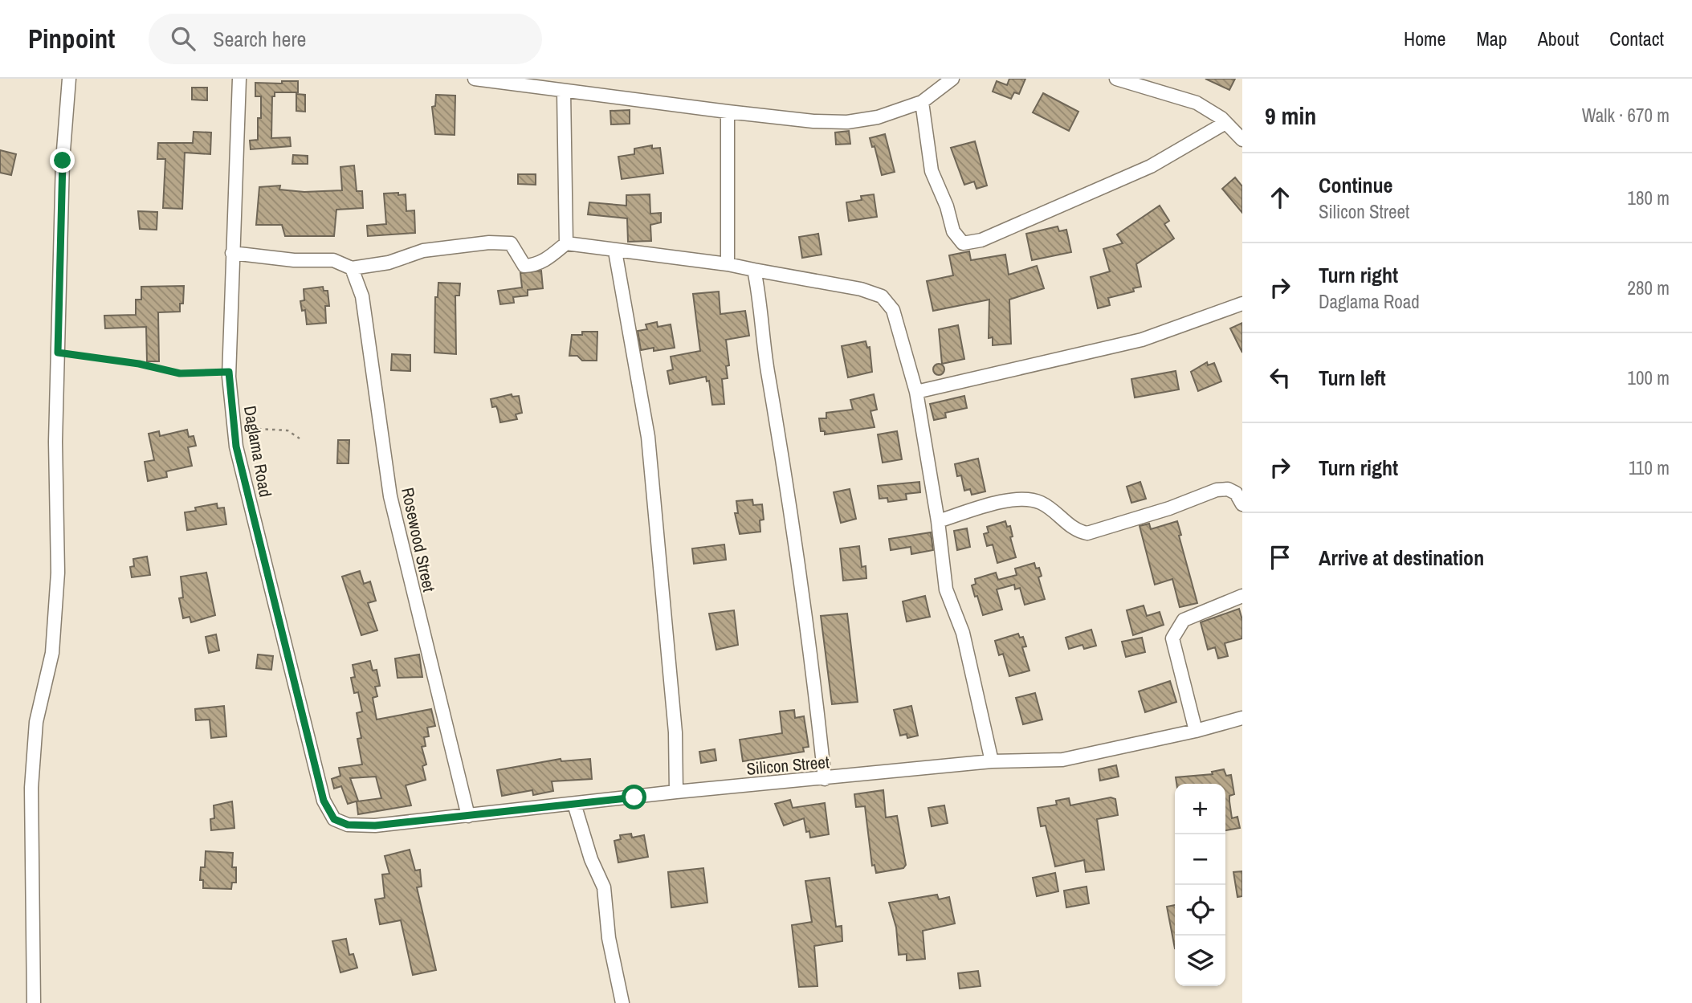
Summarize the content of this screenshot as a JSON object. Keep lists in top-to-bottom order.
{
  "streets": {
    "street": ["Daglama Road", "Rosewood Street", "Silicon Street"]
  },
  "crossings": [
    ["Daglama Road", "Silicon Street"],
    ["Rosewood Street", "Silicon Street"]
  ],
  "page": {
    "header": "Pinpoint",
    "search": "Search here",
    "nav": [
      "Home",
      "Map",
      "About",
      "Contact"
    ],
    "heading": ["9 min", "Walk · 670 m"],
    "list": [
      ["Continue", "Silicon Street", "180 m"],
      ["Turn right", "Daglama Road", "280 m"],
      ["Turn left", "100 m"],
      ["Turn right", "110 m"],
      "Arrive at destination"
    ],
    "map_buttons": ["+", "−"]
  }
}
